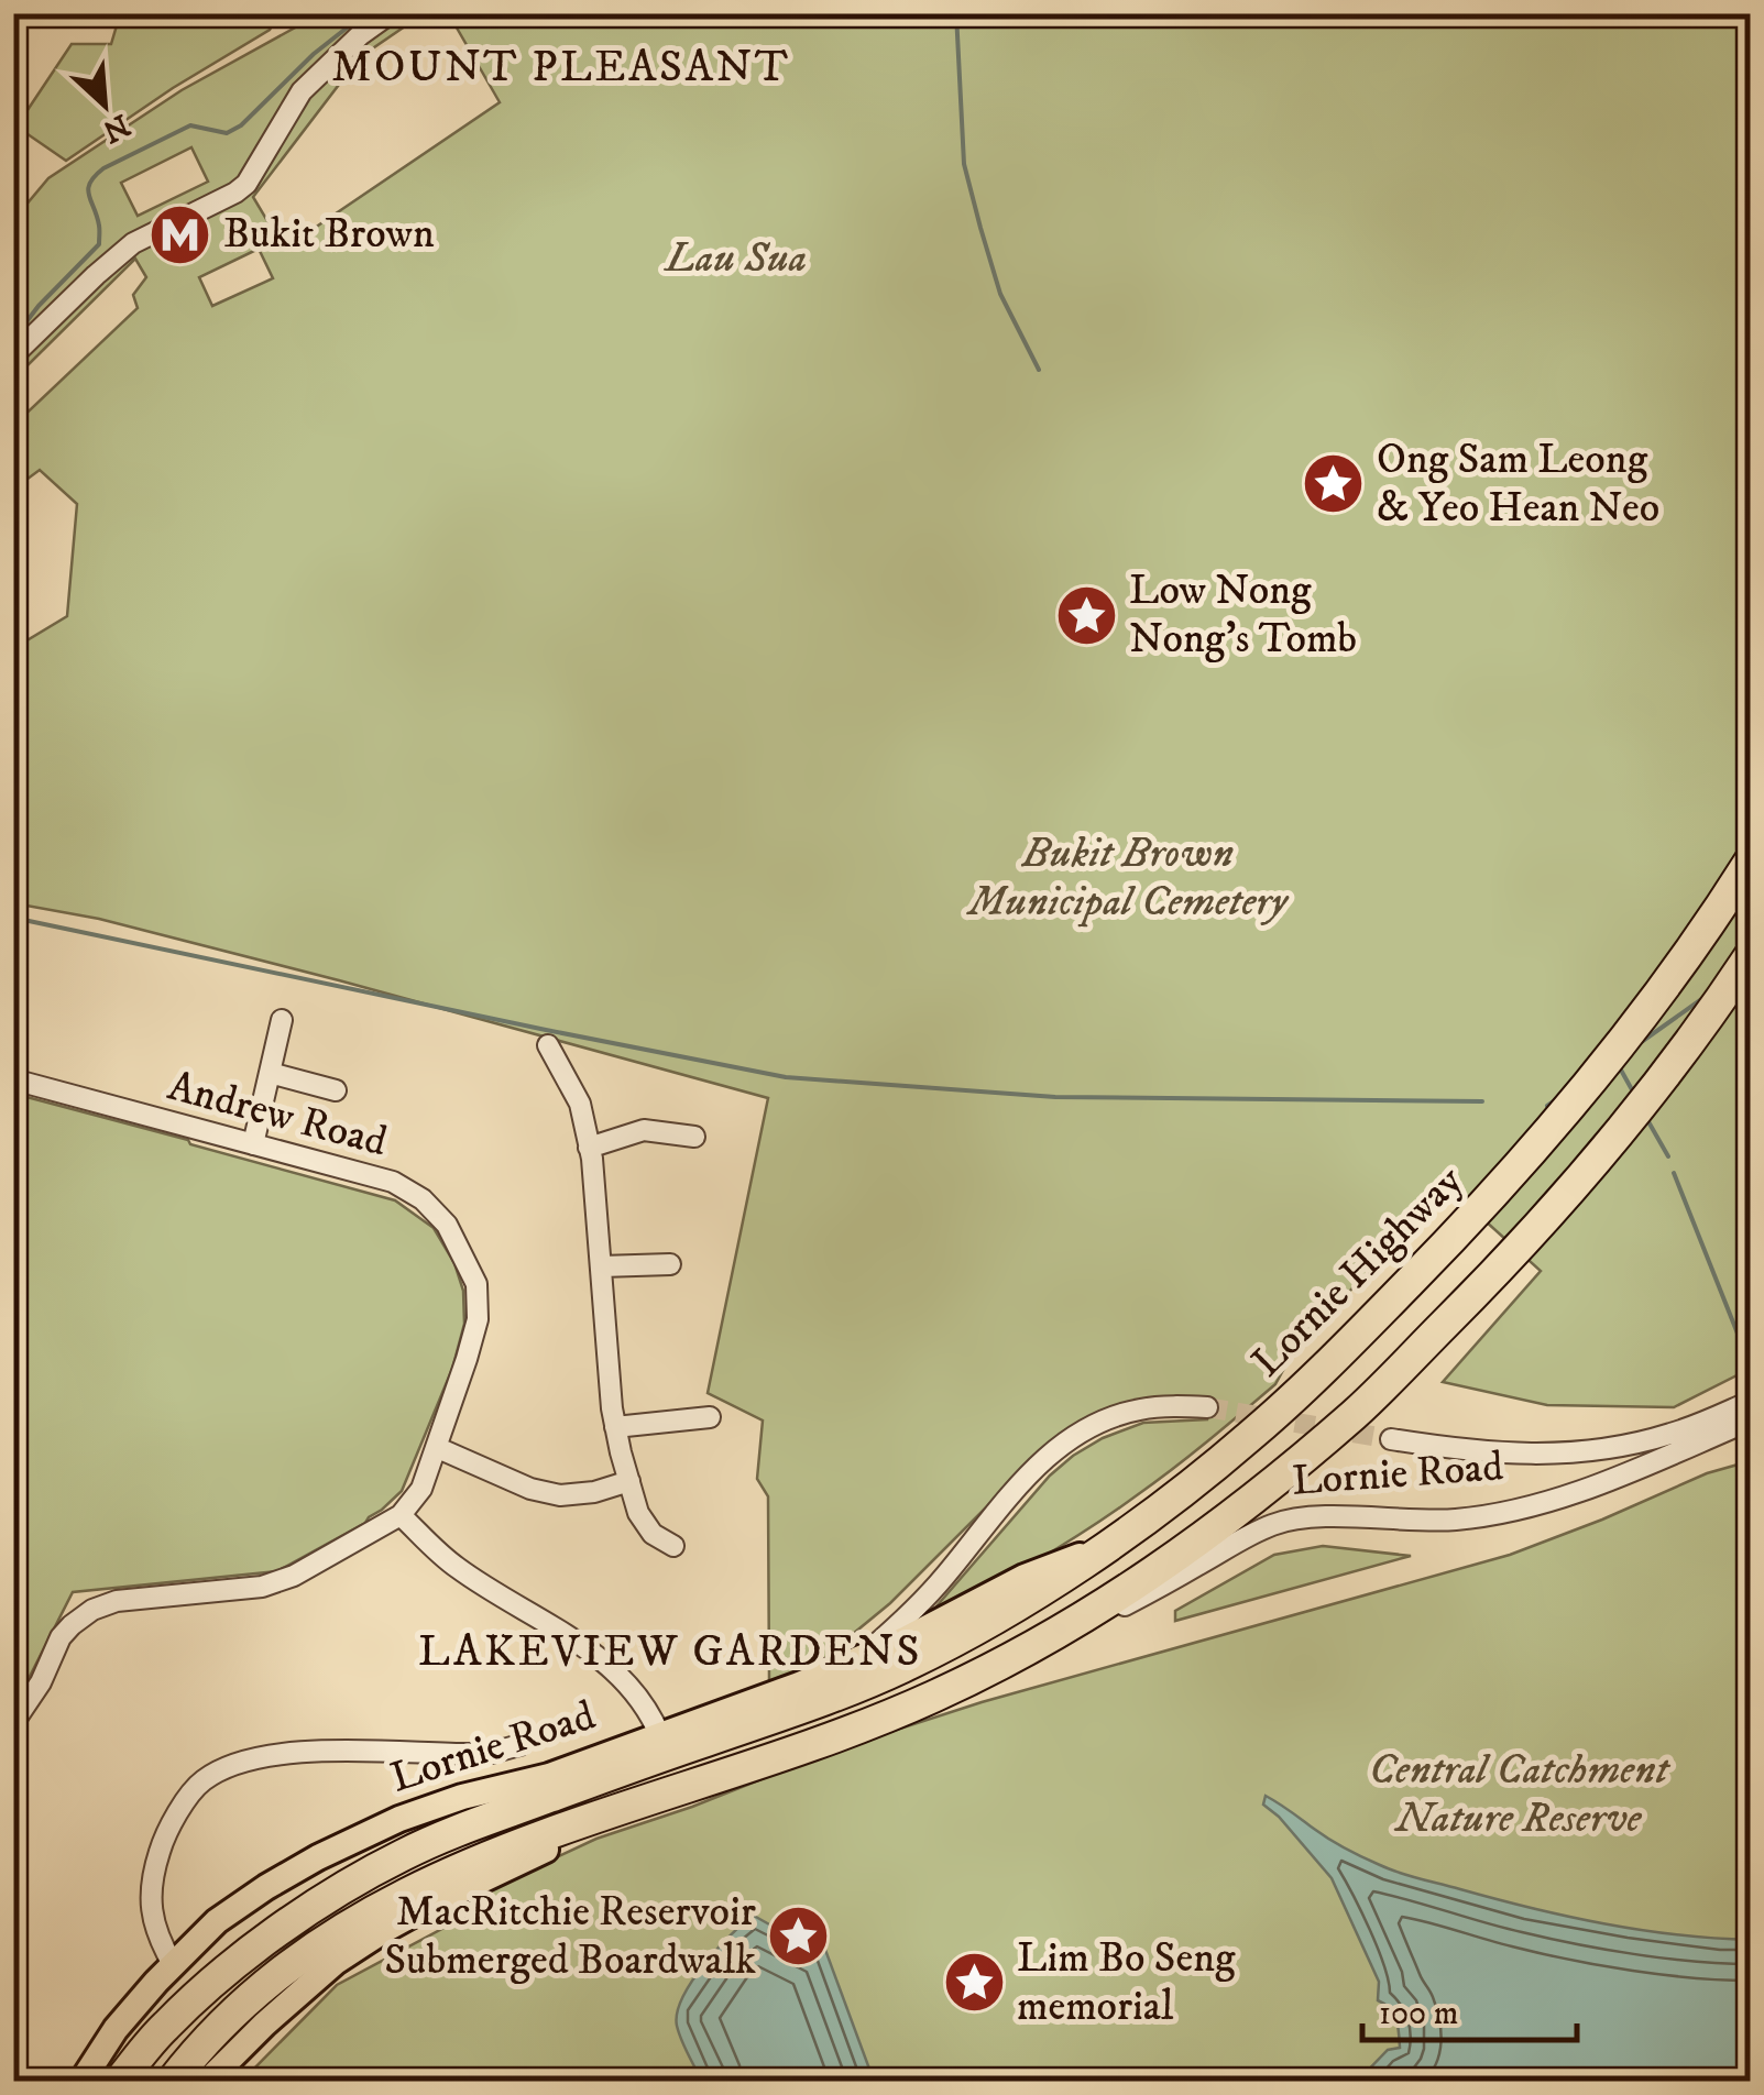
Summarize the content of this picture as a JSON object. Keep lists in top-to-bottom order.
{
  "streets": {
    "highway": ["Lornie Highway", "Lornie Road"],
    "street": ["Andrew Road"]
  },
  "crossings": [
    ["Lornie Highway", "Lornie Road"]
  ],
  "districts": ["MOUNT PLEASANT", "LAKEVIEW GARDENS"],
  "parks": ["Lau Sua", "Bukit Brown Municipal Cemetery", "Central Catchment Nature Reserve"],
  "places": {
    "metro station": ["Bukit Brown"],
    "place": [
      "Ong Sam Leong & Yeo Hean Neo",
      "Low Nong Nong's Tomb",
      "MacRitchie Reservoir Submerged Boardwalk",
      "Lim Bo Seng memorial"
    ]
  },
  "scale_bar": "100 m",
  "north": "bottom right"
}
